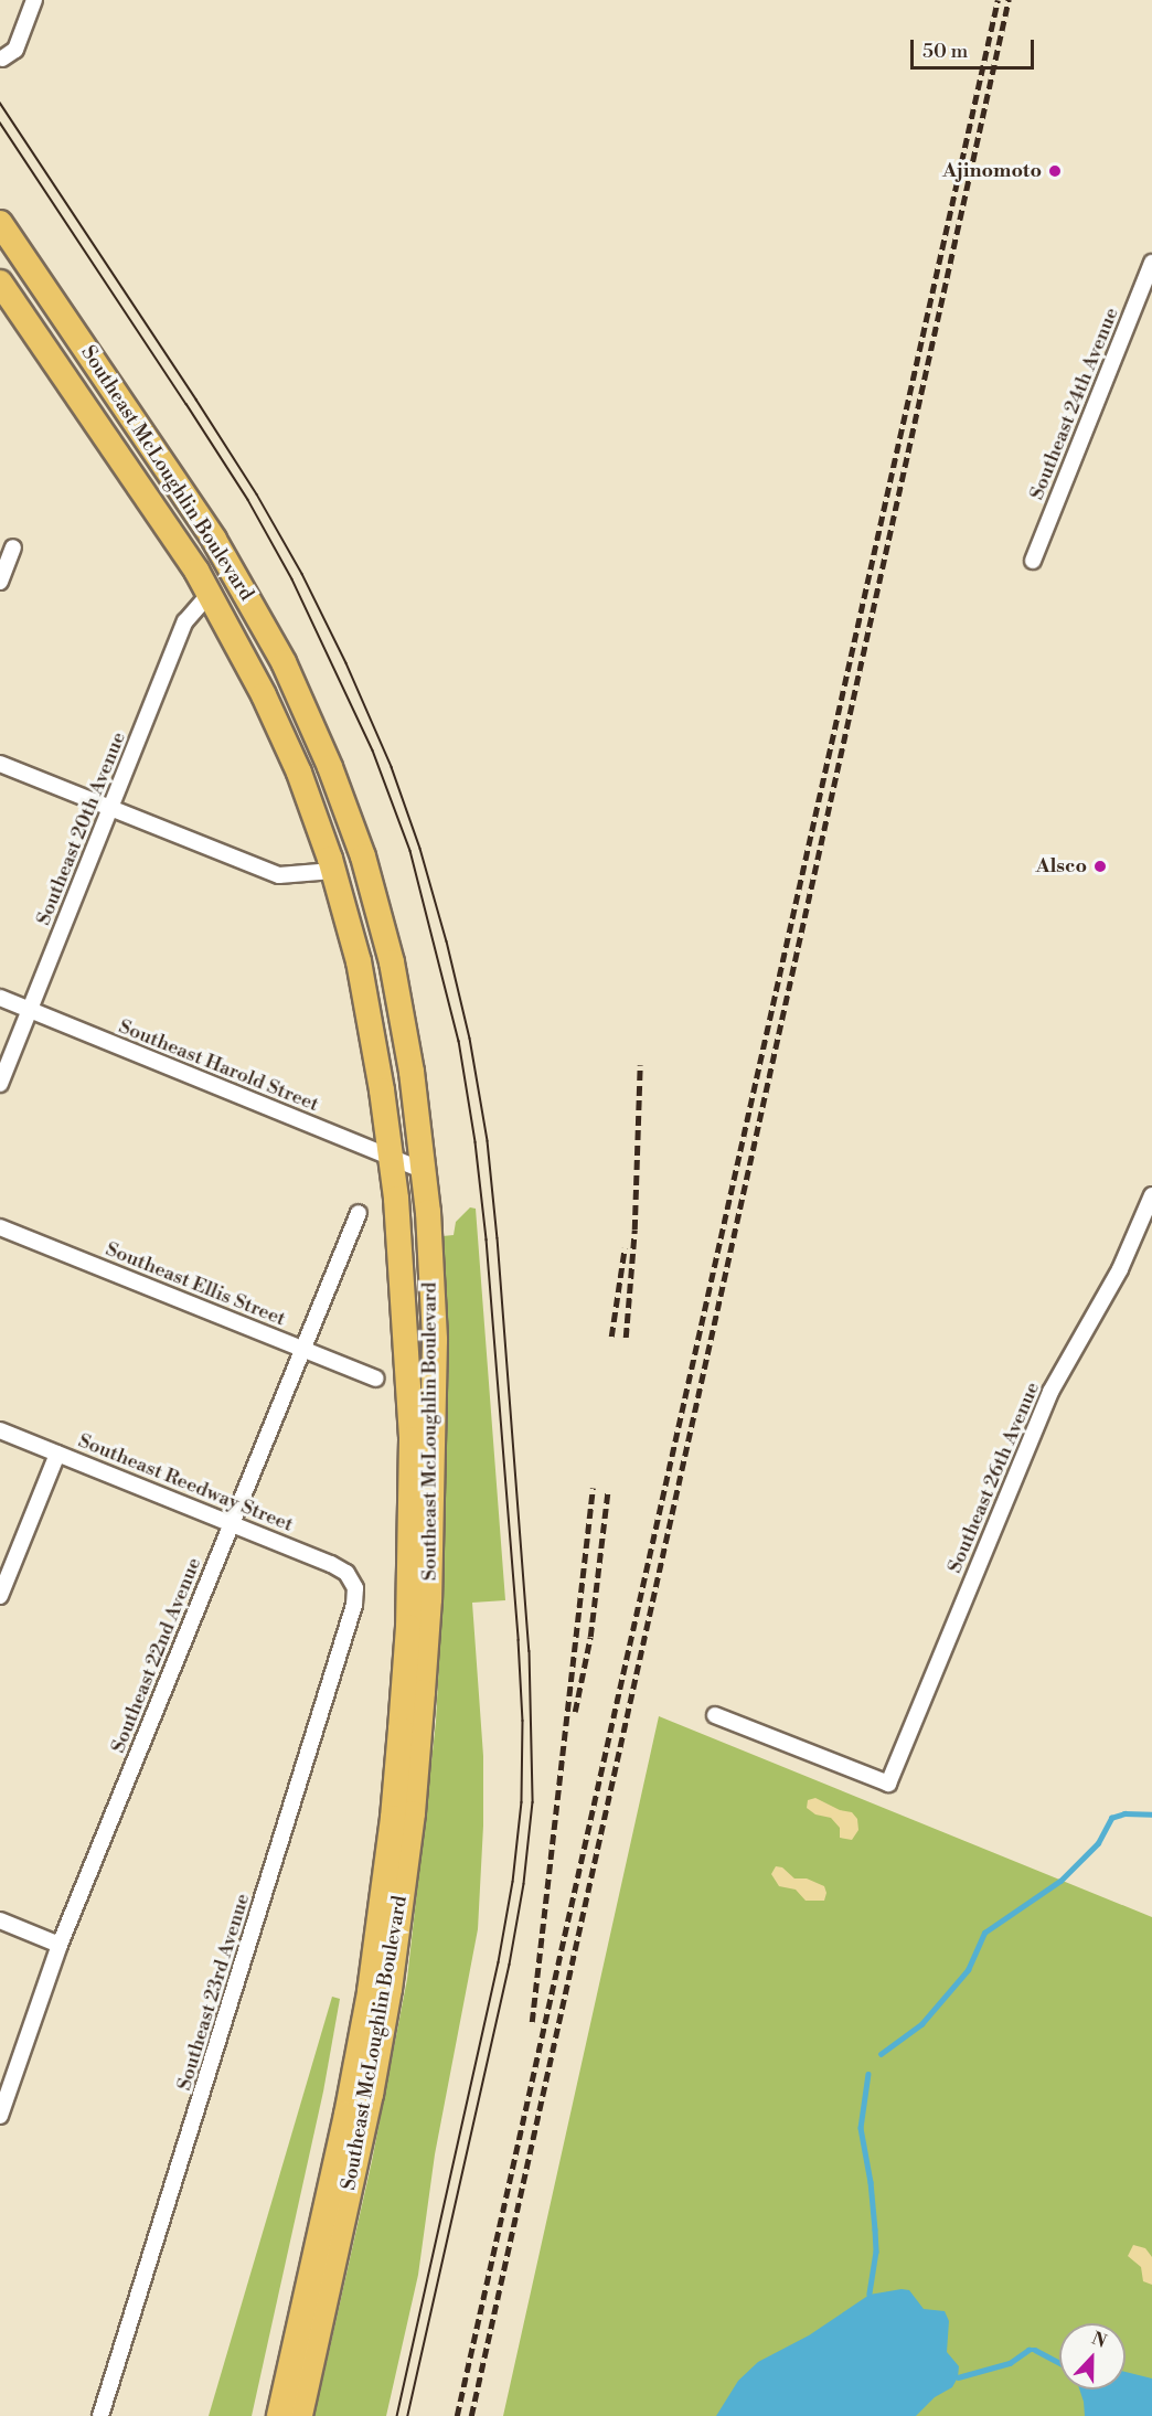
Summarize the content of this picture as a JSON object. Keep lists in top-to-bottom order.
{
  "streets": {
    "highway": ["Southeast McLoughlin Boulevard"],
    "street": [
      "Southeast 24th Avenue",
      "Southeast 20th Avenue",
      "Southeast Harold Street",
      "Southeast Ellis Street",
      "Southeast 26th Avenue",
      "Southeast Reedway Street",
      "Southeast 22nd Avenue",
      "Southeast 23rd Avenue"
    ]
  },
  "crossings": [
    ["Southeast McLoughlin Boulevard", "Southeast 20th Avenue"],
    ["Southeast McLoughlin Boulevard", "Southeast Harold Street"],
    ["Southeast 20th Avenue", "Southeast Harold Street"],
    ["Southeast Ellis Street", "Southeast 22nd Avenue"],
    ["Southeast Reedway Street", "Southeast 22nd Avenue"],
    ["Southeast Reedway Street", "Southeast 23rd Avenue"]
  ],
  "places": ["Ajinomoto", "Alsco"],
  "scale_bar": "50 m",
  "north": "top"
}
